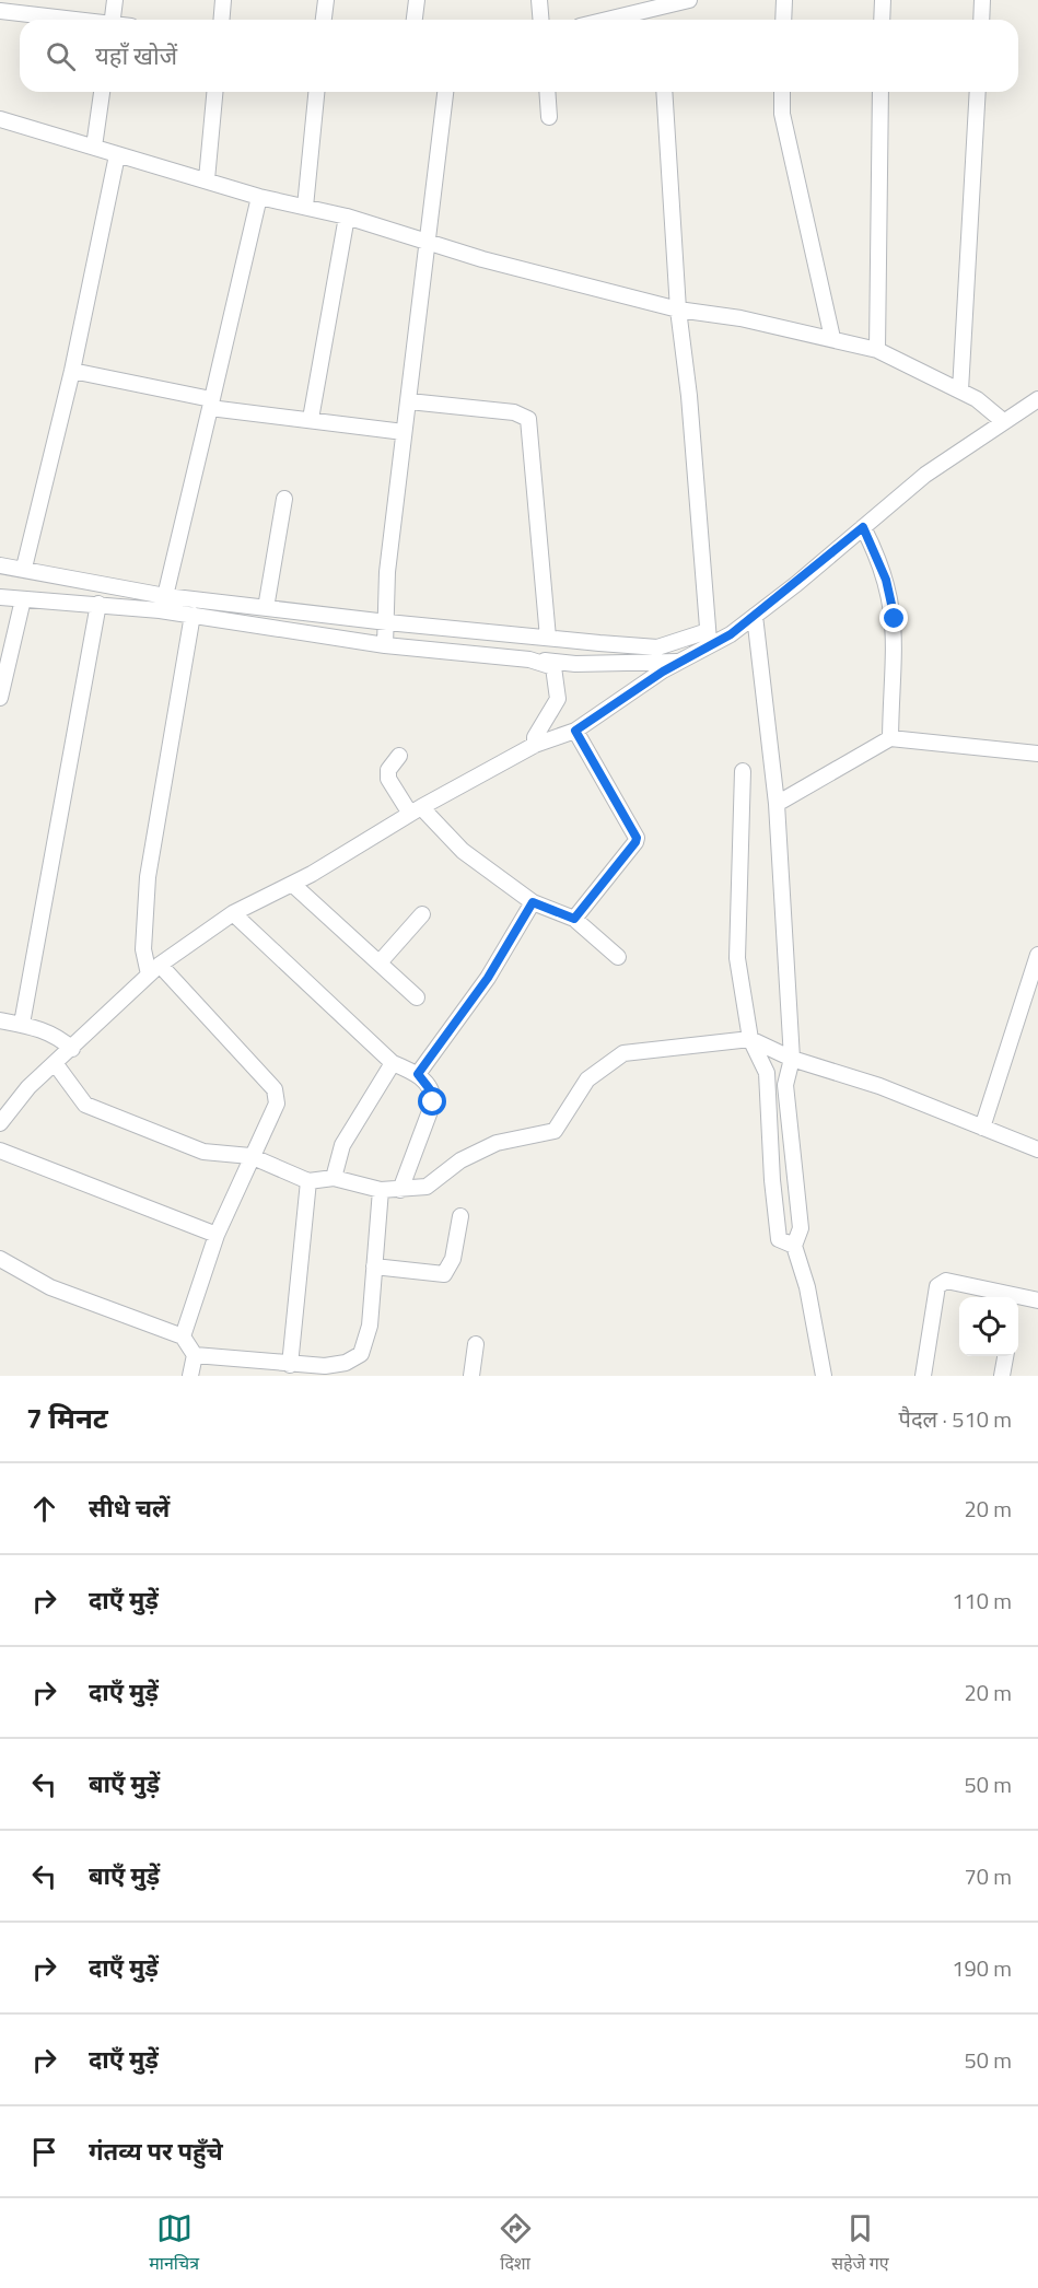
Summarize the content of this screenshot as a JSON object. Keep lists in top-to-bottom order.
{
  "page": {
    "search": "यहाँ खोजें",
    "heading": ["7 मिनट", "पैदल · 510 m"],
    "list": [
      ["सीधे चलें", "20 m"],
      ["दाएँ मुड़ें", "110 m"],
      ["दाएँ मुड़ें", "20 m"],
      ["बाएँ मुड़ें", "50 m"],
      ["बाएँ मुड़ें", "70 m"],
      ["दाएँ मुड़ें", "190 m"],
      ["दाएँ मुड़ें", "50 m"],
      "गंतव्य पर पहुँचे"
    ],
    "nav": ["मानचित्र", "दिशा", "सहेजे गए"]
  }
}
